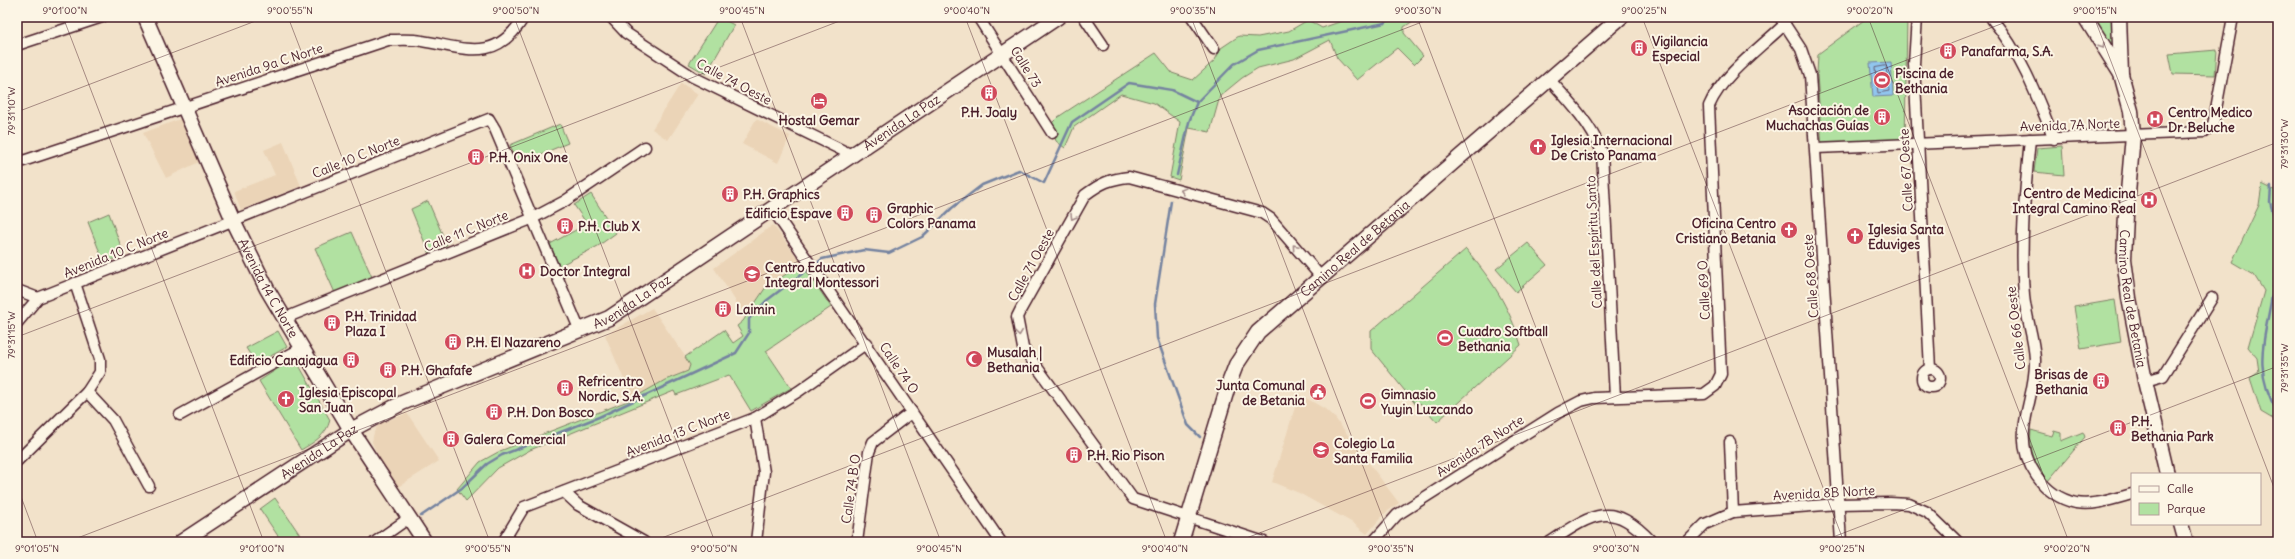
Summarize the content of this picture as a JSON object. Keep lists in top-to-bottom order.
{
  "streets": {
    "street": [
      "Avenida 9a C Norte",
      "Calle 73",
      "Calle 74 Oeste",
      "Avenida La Paz",
      "Avenida 7A Norte",
      "Calle 10 C Norte",
      "Calle 67 Oeste",
      "Calle 11 C Norte",
      "Calle del Espíritu Santo",
      "Camino Real de Betania",
      "Avenida 10 C Norte",
      "Calle 71 Oeste",
      "Calle 68 Oeste",
      "Avenida 14 C Norte",
      "Calle 69 O",
      "Calle 66 Oeste",
      "Calle 74 O",
      "Avenida 13 C Norte",
      "Avenida 7B Norte",
      "Calle 74 B O",
      "Avenida 8B Norte"
    ]
  },
  "crossings": [
    ["Avenida 9a C Norte", "Avenida 14 C Norte"],
    ["Calle 73", "Avenida La Paz"],
    ["Calle 74 Oeste", "Avenida La Paz"],
    ["Avenida La Paz", "Avenida 14 C Norte"],
    ["Avenida La Paz", "Calle 74 O"],
    ["Avenida 7A Norte", "Calle 67 Oeste"],
    ["Avenida 7A Norte", "Camino Real de Betania"],
    ["Avenida 7A Norte", "Calle 68 Oeste"],
    ["Avenida 7A Norte", "Calle 66 Oeste"],
    ["Calle 10 C Norte", "Calle 11 C Norte"],
    ["Calle 10 C Norte", "Avenida 10 C Norte"],
    ["Calle 10 C Norte", "Avenida 14 C Norte"],
    ["Calle 11 C Norte", "Avenida 14 C Norte"],
    ["Calle del Espíritu Santo", "Camino Real de Betania"],
    ["Calle del Espíritu Santo", "Calle 69 O"],
    ["Calle del Espíritu Santo", "Avenida 7B Norte"],
    ["Camino Real de Betania", "Calle 71 Oeste"],
    ["Avenida 10 C Norte", "Avenida 14 C Norte"],
    ["Calle 68 Oeste", "Calle 69 O"],
    ["Calle 68 Oeste", "Avenida 8B Norte"],
    ["Calle 69 O", "Avenida 7B Norte"],
    ["Calle 74 O", "Avenida 13 C Norte"],
    ["Calle 74 O", "Calle 74 B O"]
  ],
  "places": {
    "building": [
      "Vigilancia Especial",
      "Panafarma, S.A.",
      "P.H. Joaly",
      "Asociación de Muchachas Guías",
      "P.H. Onix One",
      "P.H. Graphics",
      "Edificio Espave",
      "Graphic Colors Panama",
      "P.H. Club X",
      "Laimin",
      "P.H. Trinidad Plaza I",
      "P.H. El Nazareno",
      "Edificio Canajagua",
      "P.H. Ghafafe",
      "Brisas de Bethania",
      "Refricentro Nordic, S.A.",
      "P.H. Don Bosco",
      "P.H. Bethania Park",
      "Galera Comercial",
      "P.H. Rio Pison"
    ],
    "sports": ["Piscina de Bethania", "Cuadro Softball Bethania", "Gimnasio Yuyin Luzcando"],
    "hotel": ["Hostal Gemar"],
    "hospital": ["Centro Medico Dr. Beluche", "Centro de Medicina Integral Camino Real", "Doctor Integral"],
    "church": [
      "Iglesia Internacional De Cristo Panama",
      "Oficina Centro Cristiano Betania",
      "Iglesia Santa Eduviges",
      "Iglesia Episcopal San Juan"
    ],
    "school or university": ["Centro Educativo Integral Montessori", "Colegio La Santa Familia"],
    "mosque": ["Musalah | Bethania"],
    "public building": ["Junta Comunal de Betania"]
  },
  "legend": ["Calle", "Parque"],
  "coordinates": [
    "9°01'00\"N",
    "9°00'55\"N",
    "9°00'50\"N",
    "9°00'45\"N",
    "9°00'40\"N",
    "9°00'35\"N",
    "9°00'30\"N",
    "9°00'25\"N",
    "9°00'20\"N",
    "9°00'15\"N",
    "79°31'10\"W",
    "79°31'30\"W",
    "79°31'15\"W",
    "79°31'35\"W",
    "9°01'05\"N"
  ]
}
